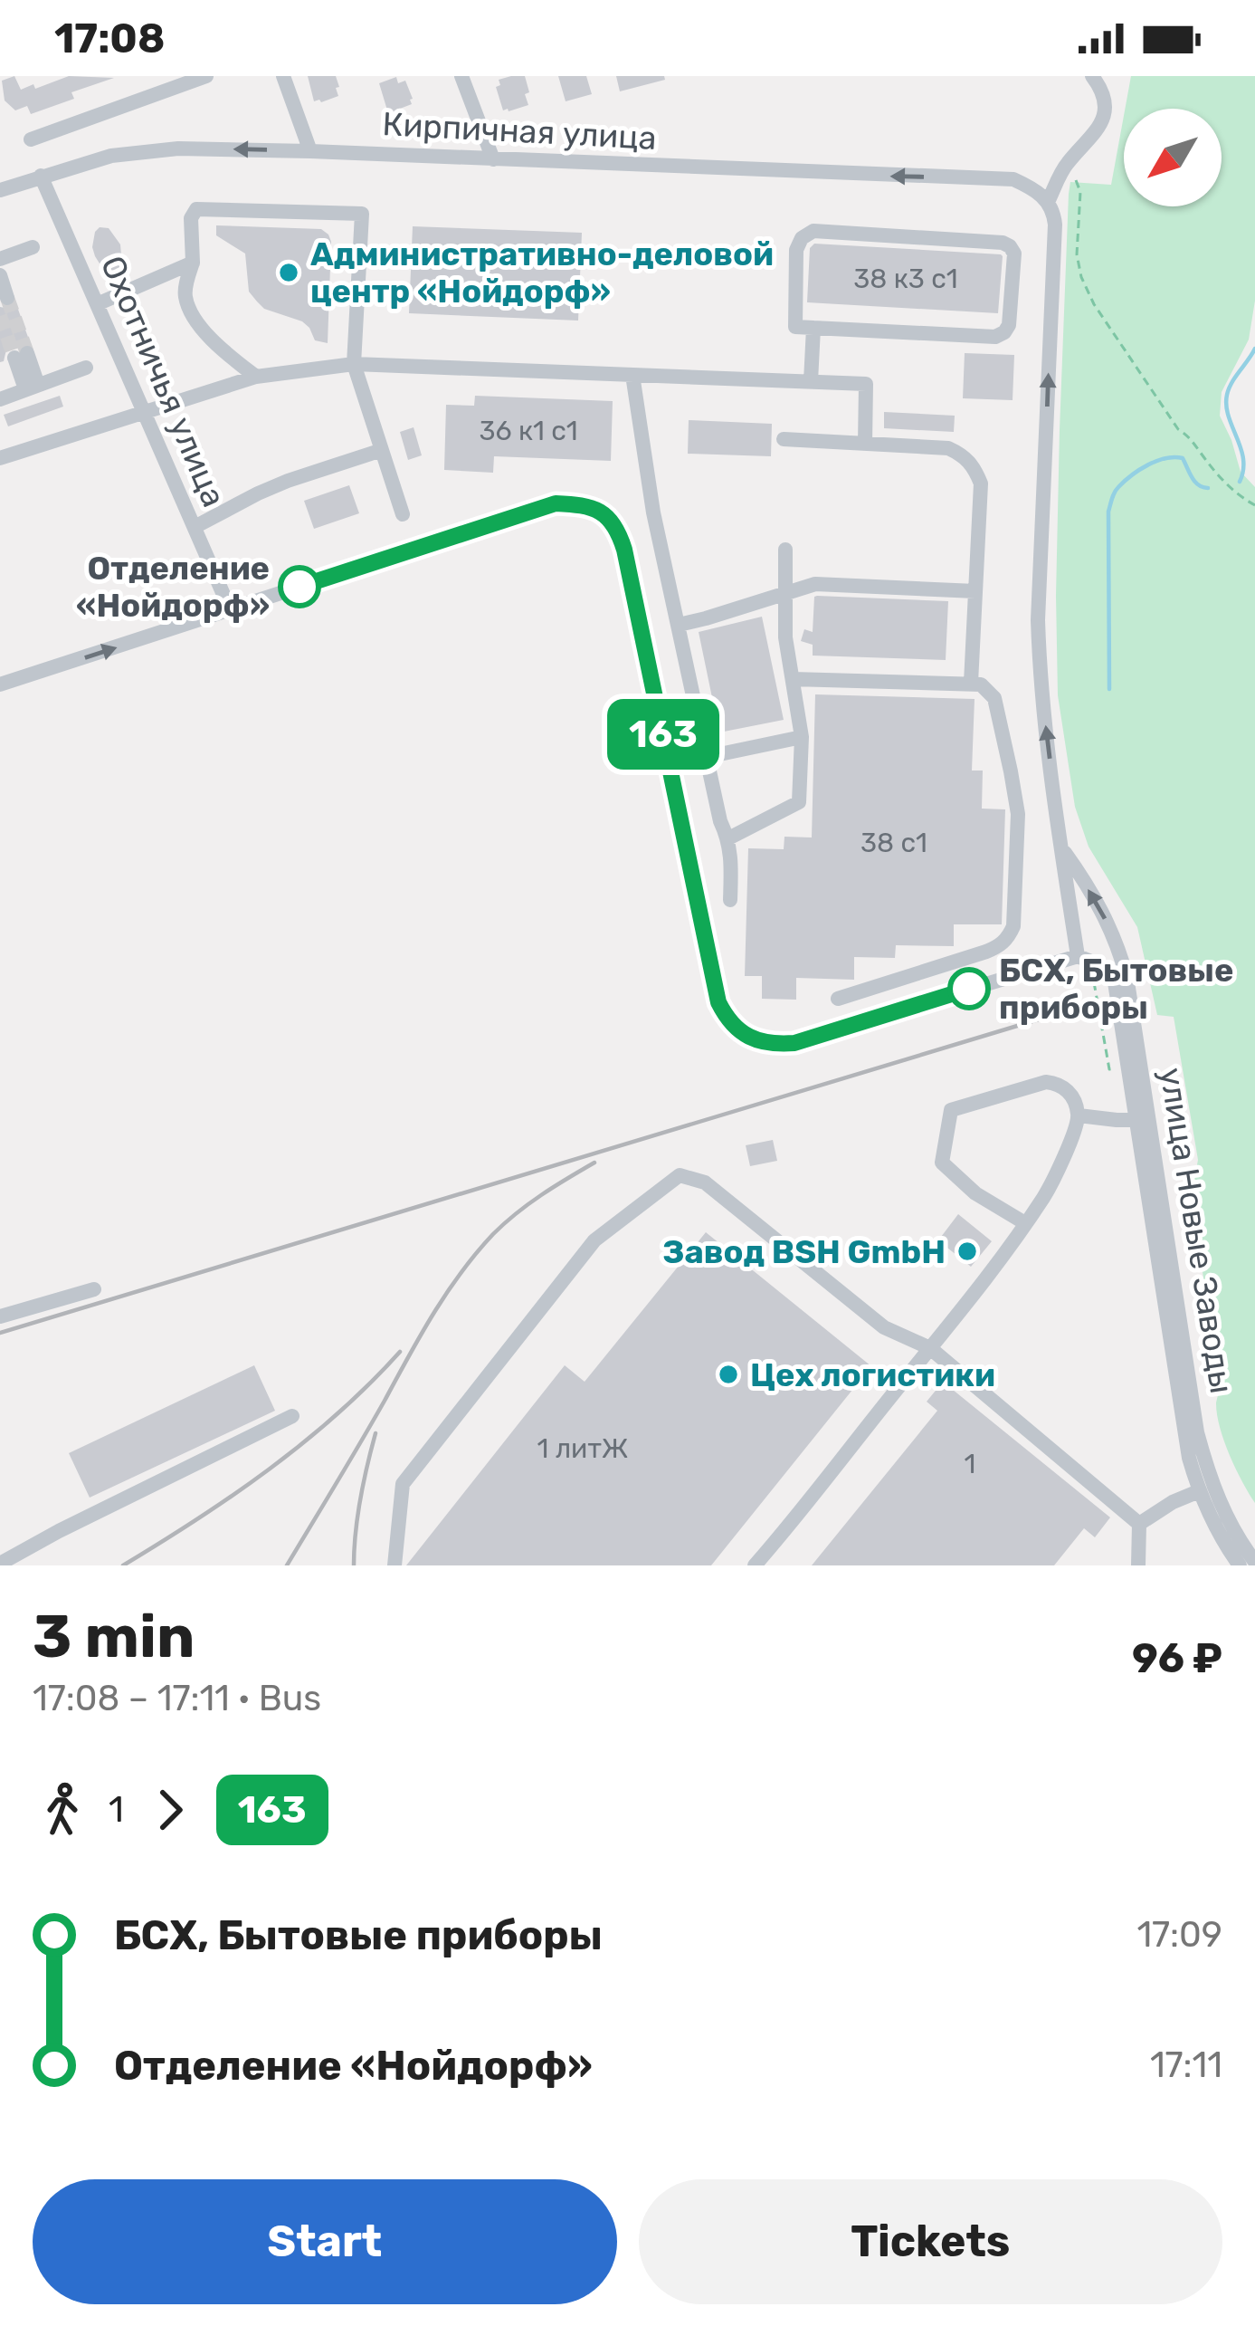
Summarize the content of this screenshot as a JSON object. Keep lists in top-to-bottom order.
{
  "streets": {
    "street": ["Кирпичная улица", "Охотничья улица", "улица Новые Заводы"]
  },
  "crossings": [
    ["Кирпичная улица", "Охотничья улица"],
    ["Кирпичная улица", "улица Новые Заводы"]
  ],
  "places": [
    "Административно-деловой центр «Нойдорф»",
    "Отделение «Нойдорф»",
    "БСХ, Бытовые приборы",
    "Завод BSH GmbH",
    "Цех логистики"
  ],
  "lines": ["bus line 163"],
  "house_numbers": [
    "38 к3 с1",
    "36 к1 с1",
    "38 с1",
    "1 литЖ",
    "1"
  ],
  "north": "bottom left",
  "page": {
    "status": "17:08",
    "on_map": "163",
    "heading": ["3 min", "17:08 – 17:11 · Bus", "96 ₽"],
    "legs": ["1", "163"],
    "list": [
      {
        "name": "БСХ, Бытовые приборы",
        "value": "17:09"
      },
      {
        "name": "Отделение «Нойдорф»",
        "value": "17:11"
      }
    ],
    "buttons": ["Start", "Tickets"]
  }
}
